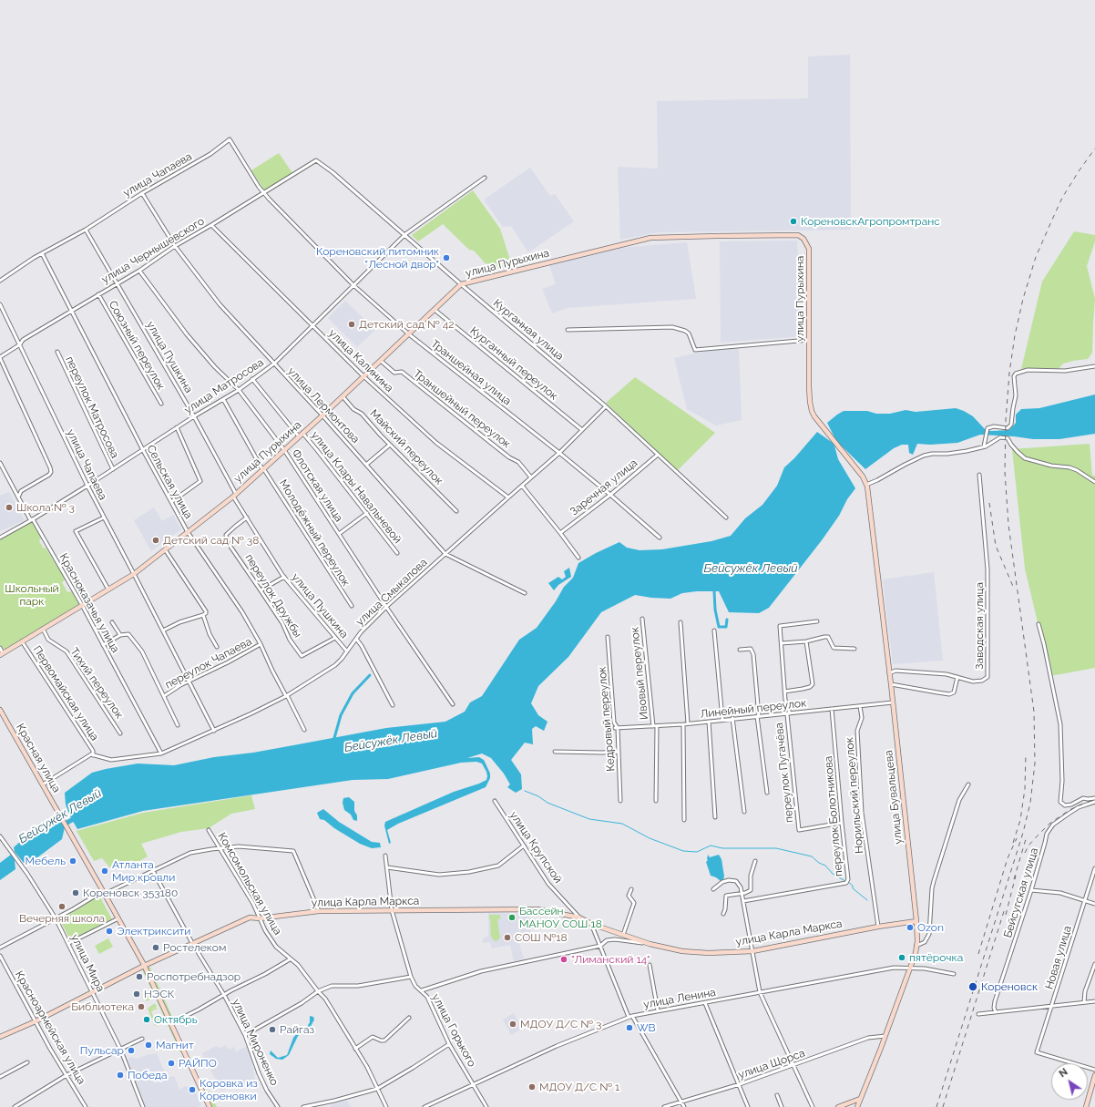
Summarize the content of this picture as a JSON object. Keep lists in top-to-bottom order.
{
  "streets": {
    "street": [
      "улица Чапаева",
      "улица Чернышевского",
      "улица Пурыхина",
      "Курганная улица",
      "Союзный переулок",
      "улица Пушкина",
      "улица Калинина",
      "Курганный переулок",
      "Траншейная улица",
      "улица Матросова",
      "улица Лермонтова",
      "переулок Матросова",
      "Траншейный переулок",
      "Майский переулок",
      "Сельская улица",
      "Флотская улица",
      "улица Клары Навальневой",
      "Заречная улица",
      "Молодёжный переулок",
      "улица Смыкалова",
      "переулок Дружбы",
      "Красноказачья улица",
      "Заводская улица",
      "переулок Чапаева",
      "Ивовый переулок",
      "Тихий переулок",
      "Первомайская улица",
      "Линейный переулок",
      "Кедровый переулок",
      "Красная улица",
      "переулок Пугачёва",
      "Норильский переулок",
      "улица Бувальцева",
      "переулок Болотникова",
      "улица Крупской",
      "Комсомольская улица",
      "Бейсугская улица",
      "улица Карла Маркса",
      "Новая улица",
      "улица Мира",
      "улица Ленина",
      "Красноармейская улица",
      "улица Горького",
      "улица Мироненко",
      "улица Щорса"
    ]
  },
  "crossings": [
    ["улица Чапаева", "улица Чернышевского"],
    ["улица Чапаева", "улица Пурыхина"],
    ["улица Чапаева", "улица Пушкина"],
    ["улица Чапаева", "Траншейная улица"],
    ["улица Чапаева", "улица Матросова"],
    ["улица Чапаева", "улица Лермонтова"],
    ["улица Чапаева", "Сельская улица"],
    ["улица Чапаева", "улица Смыкалова"],
    ["улица Чапаева", "переулок Чапаева"],
    ["улица Чернышевского", "Курганная улица"],
    ["улица Чернышевского", "Союзный переулок"],
    ["улица Чернышевского", "улица Пушкина"],
    ["улица Чернышевского", "улица Калинина"],
    ["улица Чернышевского", "Траншейная улица"],
    ["улица Чернышевского", "улица Лермонтова"],
    ["улица Чернышевского", "Сельская улица"],
    ["улица Чернышевского", "Флотская улица"],
    ["улица Пурыхина", "Курганная улица"],
    ["улица Пурыхина", "улица Пушкина"],
    ["улица Пурыхина", "улица Калинина"],
    ["улица Пурыхина", "Курганный переулок"],
    ["улица Пурыхина", "Траншейная улица"],
    ["улица Пурыхина", "улица Лермонтова"],
    ["улица Пурыхина", "Траншейный переулок"],
    ["улица Пурыхина", "Майский переулок"],
    ["улица Пурыхина", "Сельская улица"],
    ["улица Пурыхина", "Флотская улица"],
    ["улица Пурыхина", "улица Клары Навальневой"],
    ["улица Пурыхина", "Молодёжный переулок"],
    ["улица Пурыхина", "Красноказачья улица"],
    ["улица Пурыхина", "Тихий переулок"],
    ["улица Пурыхина", "Первомайская улица"],
    ["улица Пурыхина", "улица Бувальцева"],
    ["Курганная улица", "улица Матросова"],
    ["Курганная улица", "Заречная улица"],
    ["Курганная улица", "улица Смыкалова"],
    ["улица Пушкина", "улица Матросова"],
    ["улица Пушкина", "улица Смыкалова"],
    ["улица Пушкина", "переулок Дружбы"],
    ["улица Калинина", "улица Матросова"],
    ["улица Калинина", "улица Смыкалова"],
    ["Курганный переулок", "улица Смыкалова"],
    ["Траншейная улица", "улица Матросова"],
    ["Траншейная улица", "Заречная улица"],
    ["Траншейная улица", "улица Смыкалова"],
    ["улица Матросова", "улица Лермонтова"],
    ["улица Матросова", "переулок Матросова"],
    ["улица Матросова", "Сельская улица"],
    ["улица Матросова", "Флотская улица"],
    ["улица Матросова", "улица Клары Навальневой"],
    ["улица Матросова", "Молодёжный переулок"],
    ["улица Матросова", "Красноказачья улица"],
    ["улица Лермонтова", "улица Смыкалова"],
    ["Траншейный переулок", "улица Смыкалова"],
    ["Сельская улица", "улица Смыкалова"],
    ["Сельская улица", "переулок Чапаева"],
    ["Флотская улица", "улица Смыкалова"],
    ["улица Смыкалова", "Красноказачья улица"],
    ["улица Смыкалова", "Первомайская улица"],
    ["Заводская улица", "улица Бувальцева"],
    ["Ивовый переулок", "Линейный переулок"],
    ["Линейный переулок", "Кедровый переулок"],
    ["Линейный переулок", "переулок Пугачёва"],
    ["Линейный переулок", "Норильский переулок"],
    ["Линейный переулок", "улица Бувальцева"],
    ["Линейный переулок", "переулок Болотникова"],
    ["Красная улица", "улица Карла Маркса"],
    ["переулок Пугачёва", "переулок Болотникова"],
    ["Норильский переулок", "улица Карла Маркса"],
    ["улица Бувальцева", "улица Карла Маркса"],
    ["улица Бувальцева", "улица Ленина"],
    ["улица Бувальцева", "улица Щорса"],
    ["улица Крупской", "улица Карла Маркса"],
    ["Комсомольская улица", "улица Карла Маркса"],
    ["улица Карла Маркса", "улица Мира"],
    ["улица Карла Маркса", "Красноармейская улица"],
    ["улица Карла Маркса", "улица Горького"],
    ["улица Карла Маркса", "улица Мироненко"],
    ["улица Ленина", "улица Горького"]
  ],
  "water": ["Бейсужёк Левый"],
  "parks": ["Школьный парк"],
  "places": [
    "КореновскАгропромтранс",
    "Кореновский питомник \"Лесной двор\"",
    "Детский сад № 42",
    "Школа № 3",
    "Детский сад № 38",
    "Мебель",
    "Атланта Мир кровли",
    "Кореновск 353180",
    "Вечерняя школа",
    "Бассейн МАНОУ СОШ 18",
    "Ozon",
    "Электриксити",
    "СОШ №18",
    "Ростелеком",
    "пятёрочка",
    "\"Лиманский 14\"",
    "Роспотребнадзор",
    "Кореновск",
    "НЭСК",
    "Библиотека",
    "Октябрь",
    "МДОУ Д/С № 3",
    "WB",
    "Райгаз",
    "Магнит",
    "Пульсар",
    "РАЙПО",
    "Победа",
    "МДОУ Д/С № 1",
    "Коровка из Кореновки"
  ],
  "north": "top left"
}
